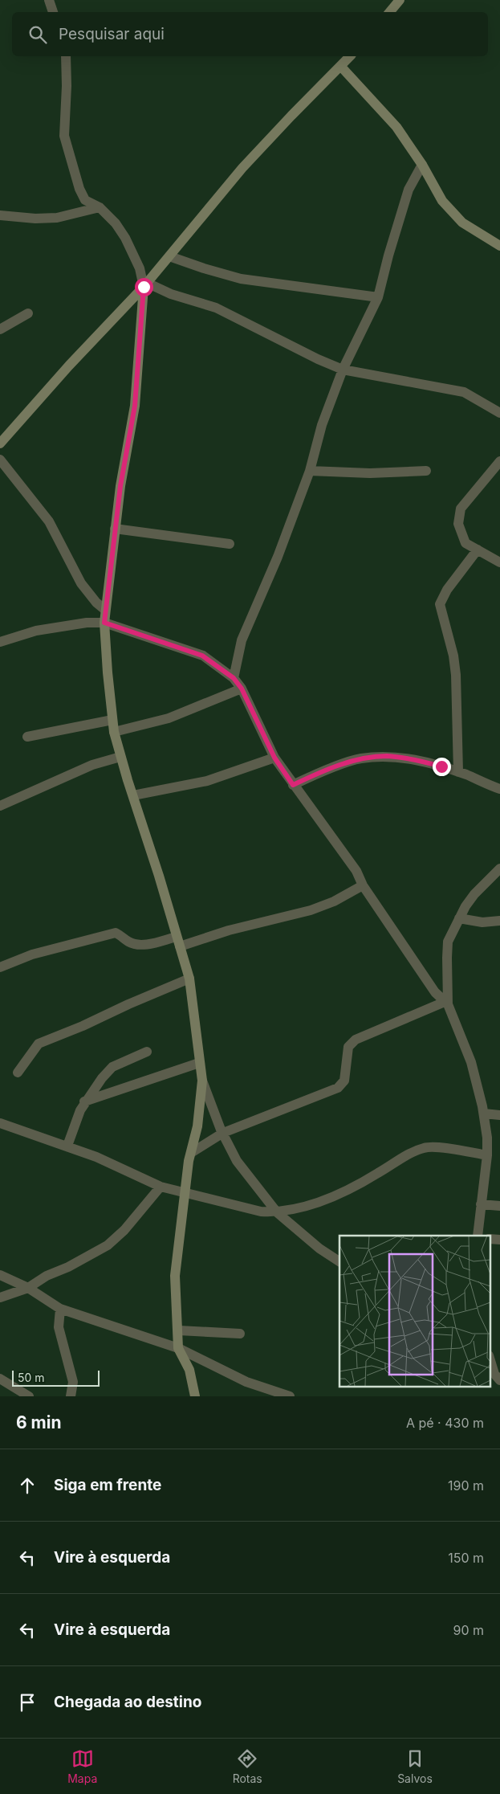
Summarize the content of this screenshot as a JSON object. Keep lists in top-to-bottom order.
{
  "scale_bar": "50 m",
  "page": {
    "search": "Pesquisar aqui",
    "scale": "50 m",
    "heading": ["6 min", "A pé · 430 m"],
    "list": [
      ["Siga em frente", "190 m"],
      ["Vire à esquerda", "150 m"],
      ["Vire à esquerda", "90 m"],
      "Chegada ao destino"
    ],
    "nav": ["Mapa", "Rotas", "Salvos"]
  }
}
